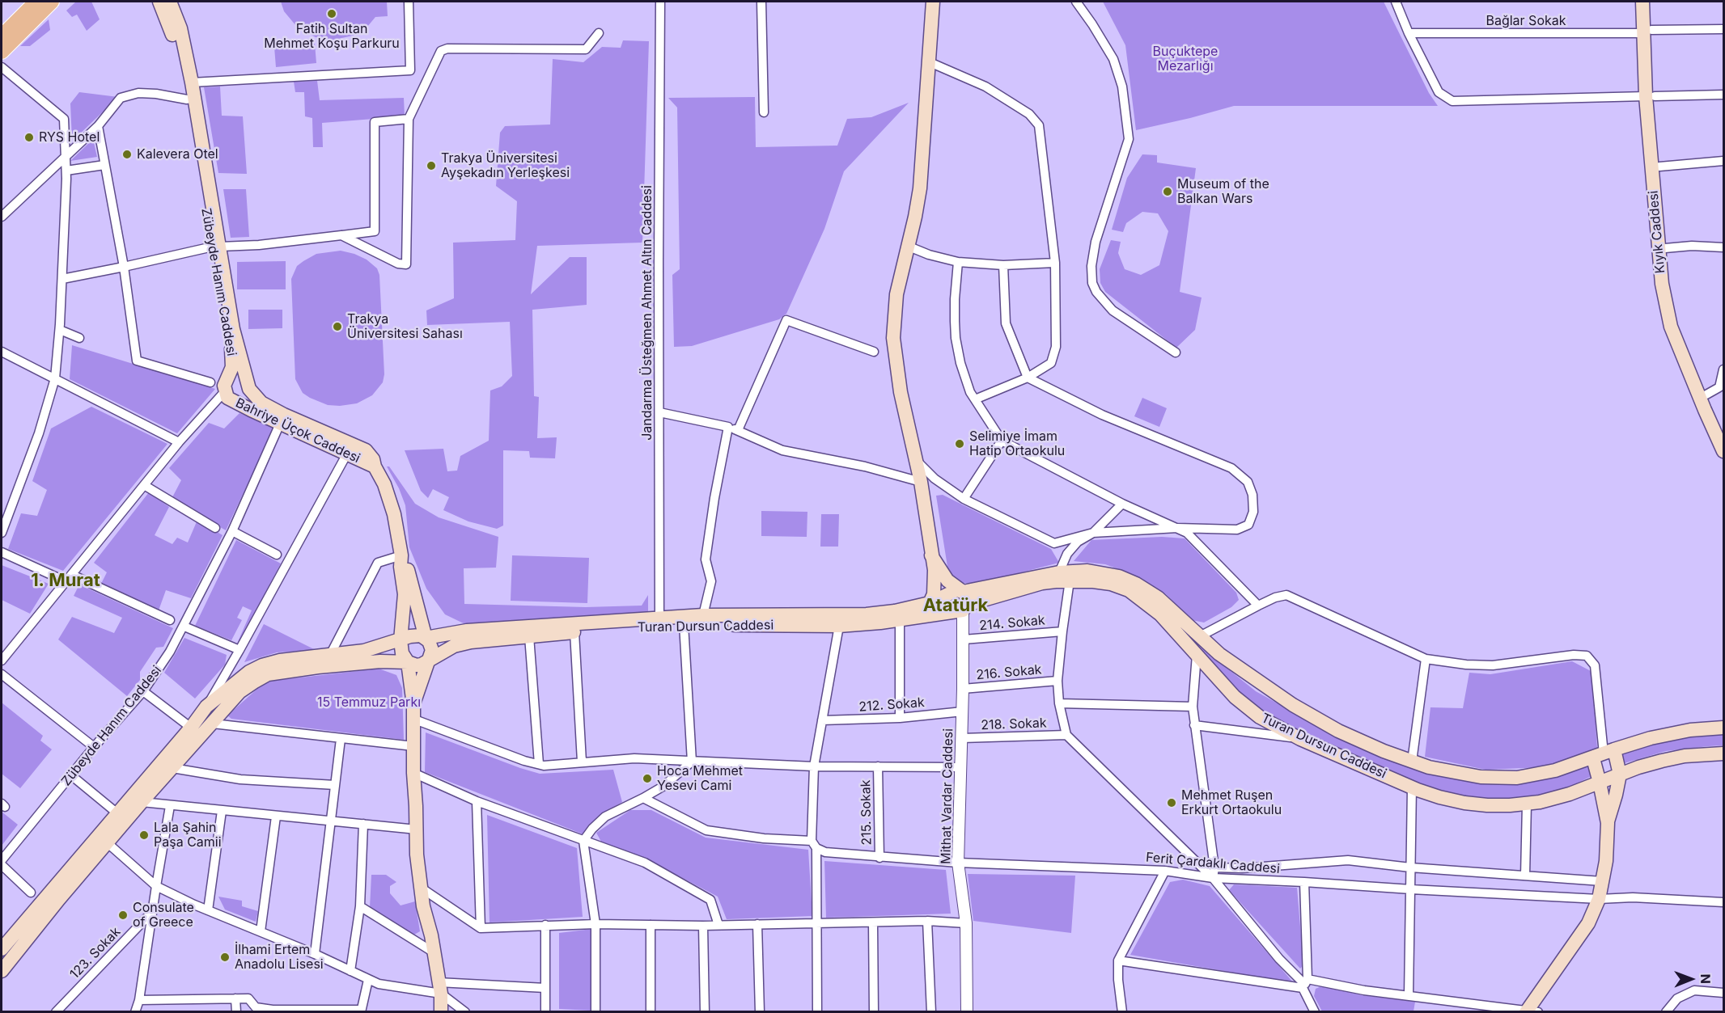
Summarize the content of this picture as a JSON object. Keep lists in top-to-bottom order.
{
  "streets": {
    "main road": [
      "Kıyık Caddesi",
      "Zübeyde Hanım Caddesi",
      "Bahriye Üçok Caddesi",
      "Turan Dursun Caddesi"
    ],
    "street": [
      "Bağlar Sokak",
      "Jandarma Üsteğmen Ahmet Altın Caddesi",
      "214. Sokak",
      "216. Sokak",
      "212. Sokak",
      "218. Sokak",
      "Mithat Vardar Caddesi",
      "215. Sokak",
      "Ferit Çardaklı Caddesi",
      "123. Sokak"
    ]
  },
  "crossings": [
    ["Bağlar Sokak", "Kıyık Caddesi"],
    ["Zübeyde Hanım Caddesi", "Bahriye Üçok Caddesi"],
    ["Jandarma Üsteğmen Ahmet Altın Caddesi", "Turan Dursun Caddesi"],
    ["Bahriye Üçok Caddesi", "Turan Dursun Caddesi"],
    ["214. Sokak", "Mithat Vardar Caddesi"],
    ["Turan Dursun Caddesi", "Mithat Vardar Caddesi"],
    ["216. Sokak", "Mithat Vardar Caddesi"],
    ["212. Sokak", "Mithat Vardar Caddesi"],
    ["218. Sokak", "Mithat Vardar Caddesi"],
    ["Mithat Vardar Caddesi", "Ferit Çardaklı Caddesi"],
    ["215. Sokak", "Ferit Çardaklı Caddesi"]
  ],
  "districts": ["1. Murat", "Atatürk"],
  "parks": ["Buçuktepe Mezarlığı", "15 Temmuz Parkı"],
  "places": [
    "Fatih Sultan Mehmet Koşu Parkuru",
    "RYS Hotel",
    "Kalevera Otel",
    "Trakya Üniversitesi Ayşekadın Yerleşkesi",
    "Museum of the Balkan Wars",
    "Trakya Üniversitesi Sahası",
    "Selimiye İmam Hatip Ortaokulu",
    "Hoca Mehmet Yesevi Cami",
    "Mehmet Ruşen Erkurt Ortaokulu",
    "Lala Şahin Paşa Camii",
    "Consulate of Greece",
    "İlhami Ertem Anadolu Lisesi"
  ],
  "north": "right"
}
